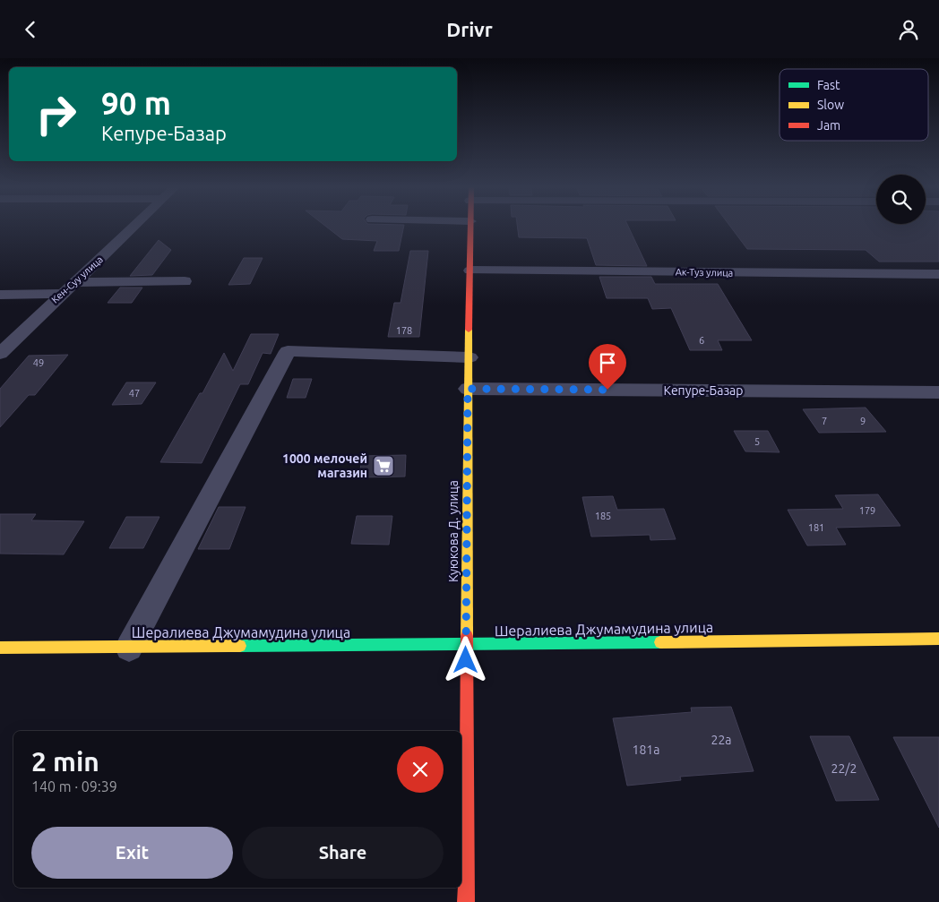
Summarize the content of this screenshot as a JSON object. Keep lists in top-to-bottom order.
{
  "streets": {
    "street": [
      "Ак-Туз улица",
      "Кен-Суу улица",
      "Кепуре-Базар",
      "Куюкова Д. улица",
      "Шералиева Джумамудина улица"
    ]
  },
  "crossings": [
    ["Ак-Туз улица", "Куюкова Д. улица"],
    ["Кепуре-Базар", "Куюкова Д. улица"],
    ["Куюкова Д. улица", "Шералиева Джумамудина улица"]
  ],
  "places": {
    "supermarket": ["1000 мелочей магазин"]
  },
  "house_numbers": [
    "178",
    "6",
    "49",
    "47",
    "7",
    "9",
    "5",
    "179",
    "185",
    "181",
    "22а",
    "181а",
    "22/2"
  ],
  "legend": ["Fast", "Slow", "Jam"],
  "page": {
    "header": "Drivr",
    "turn": ["90 m", "Кепуре-Базар"],
    "heading": ["2 min", "140 m · 09:39"],
    "buttons": ["Exit", "Share"]
  }
}
